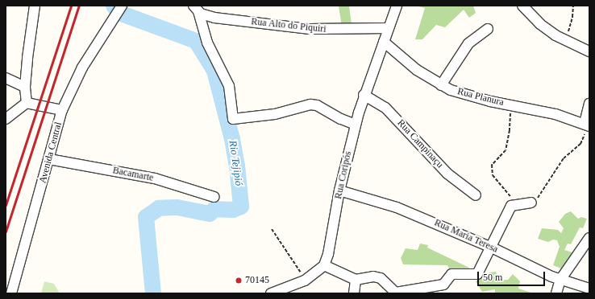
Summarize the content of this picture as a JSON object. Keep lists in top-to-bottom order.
{
  "streets": {
    "street": [
      "Rua Alto do Piquiri",
      "Rua Planura",
      "Rua Campinaçu",
      "Avenida Central",
      "Bacamarte",
      "Rua Coripós",
      "Rua Maria Teresa"
    ]
  },
  "crossings": [
    ["Rua Alto do Piquiri", "Rua Coripós"],
    ["Rua Planura", "Rua Coripós"],
    ["Rua Campinaçu", "Rua Coripós"],
    ["Avenida Central", "Bacamarte"],
    ["Rua Coripós", "Rua Maria Teresa"]
  ],
  "water": ["Rio Tejipió"],
  "places": ["70145"],
  "scale_bar": "50 m"
}
